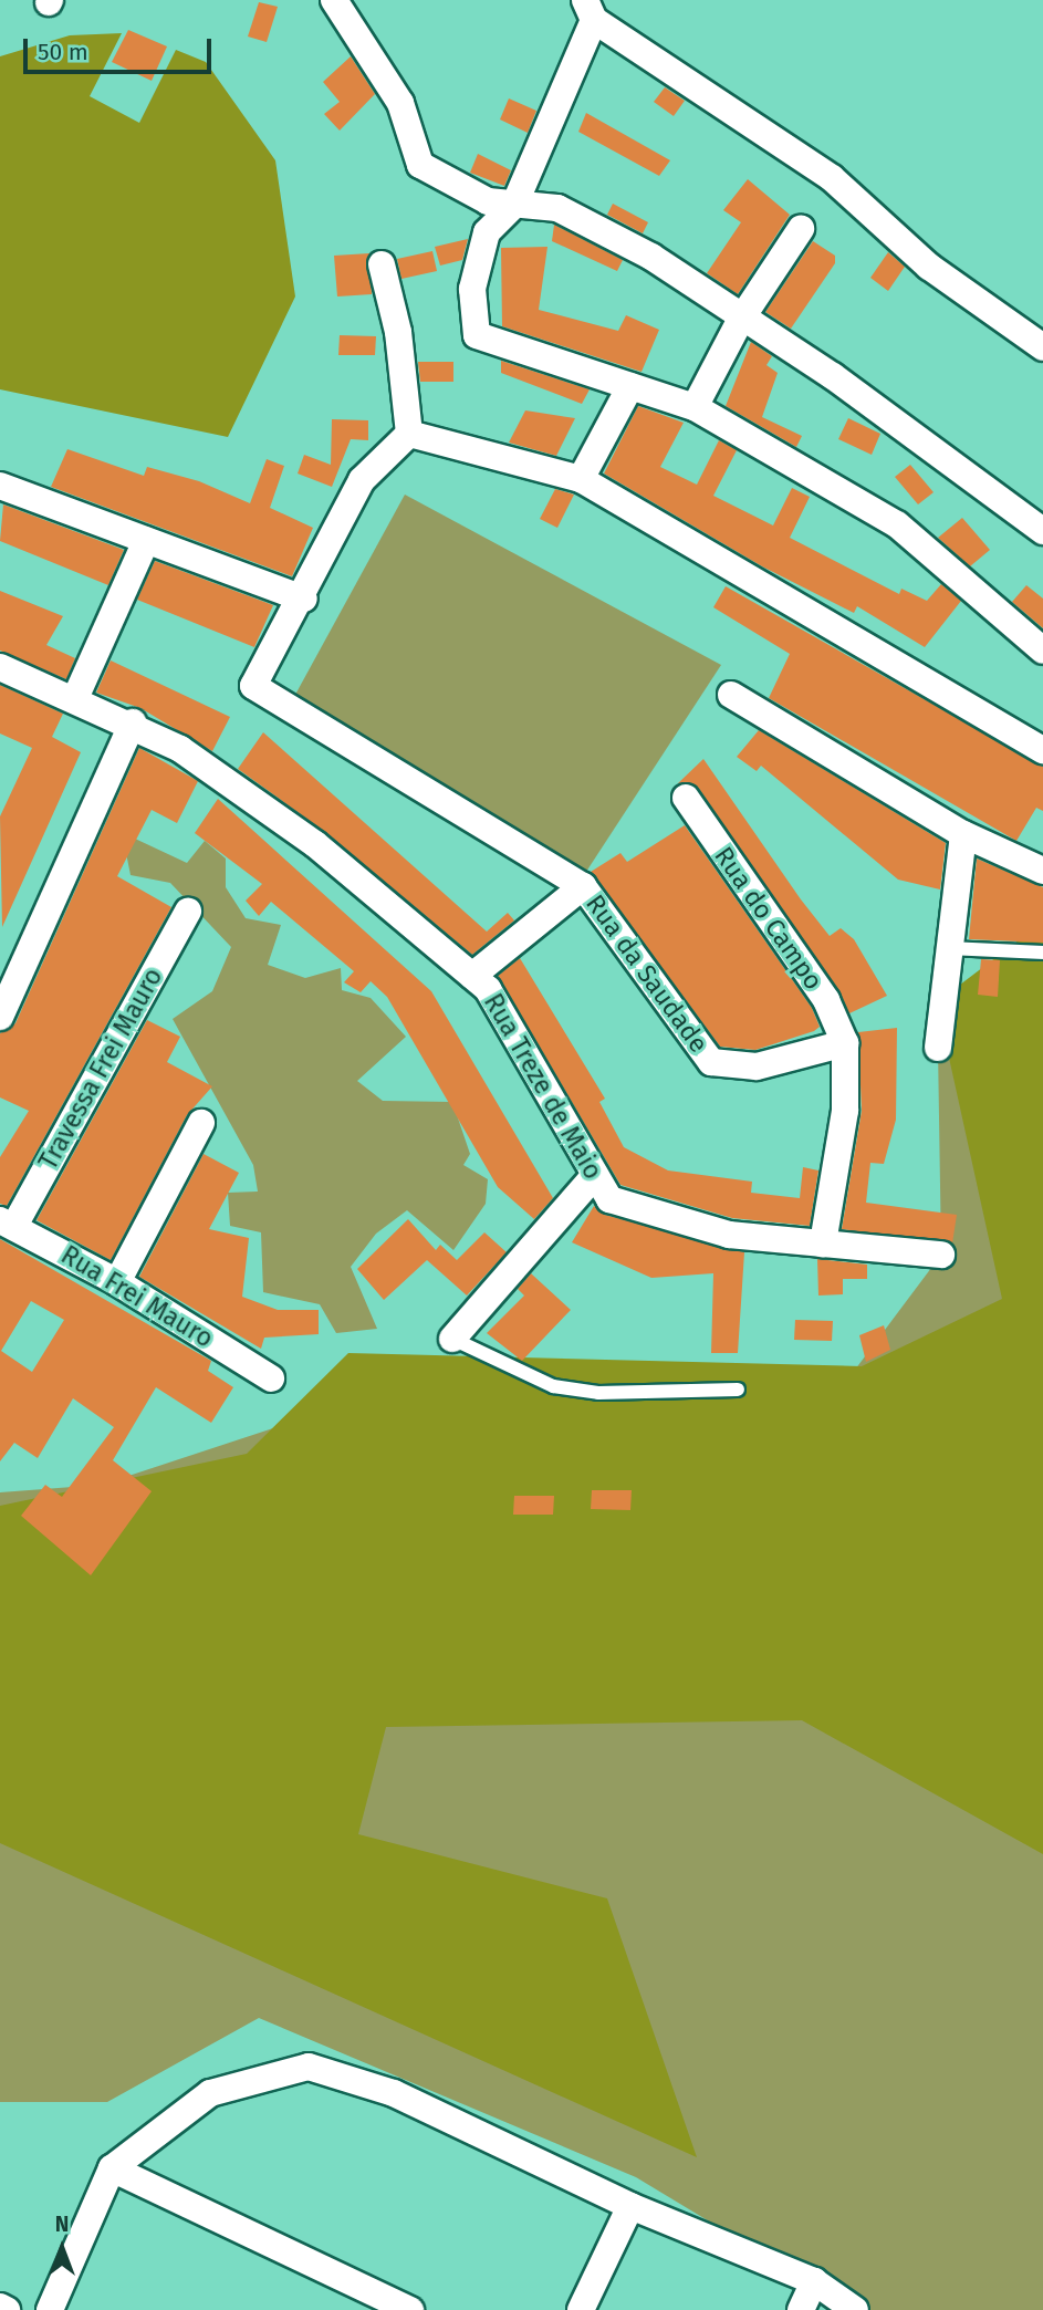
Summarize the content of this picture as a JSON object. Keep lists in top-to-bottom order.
{
  "streets": {
    "street": [
      "Rua do Campo",
      "Rua da Saudade",
      "Travessa Frei Mauro",
      "Rua Treze de Maio",
      "Rua Frei Mauro"
    ]
  },
  "crossings": [
    ["Rua do Campo", "Rua da Saudade"],
    ["Travessa Frei Mauro", "Rua Frei Mauro"]
  ],
  "scale_bar": "50 m",
  "north": "top"
}
